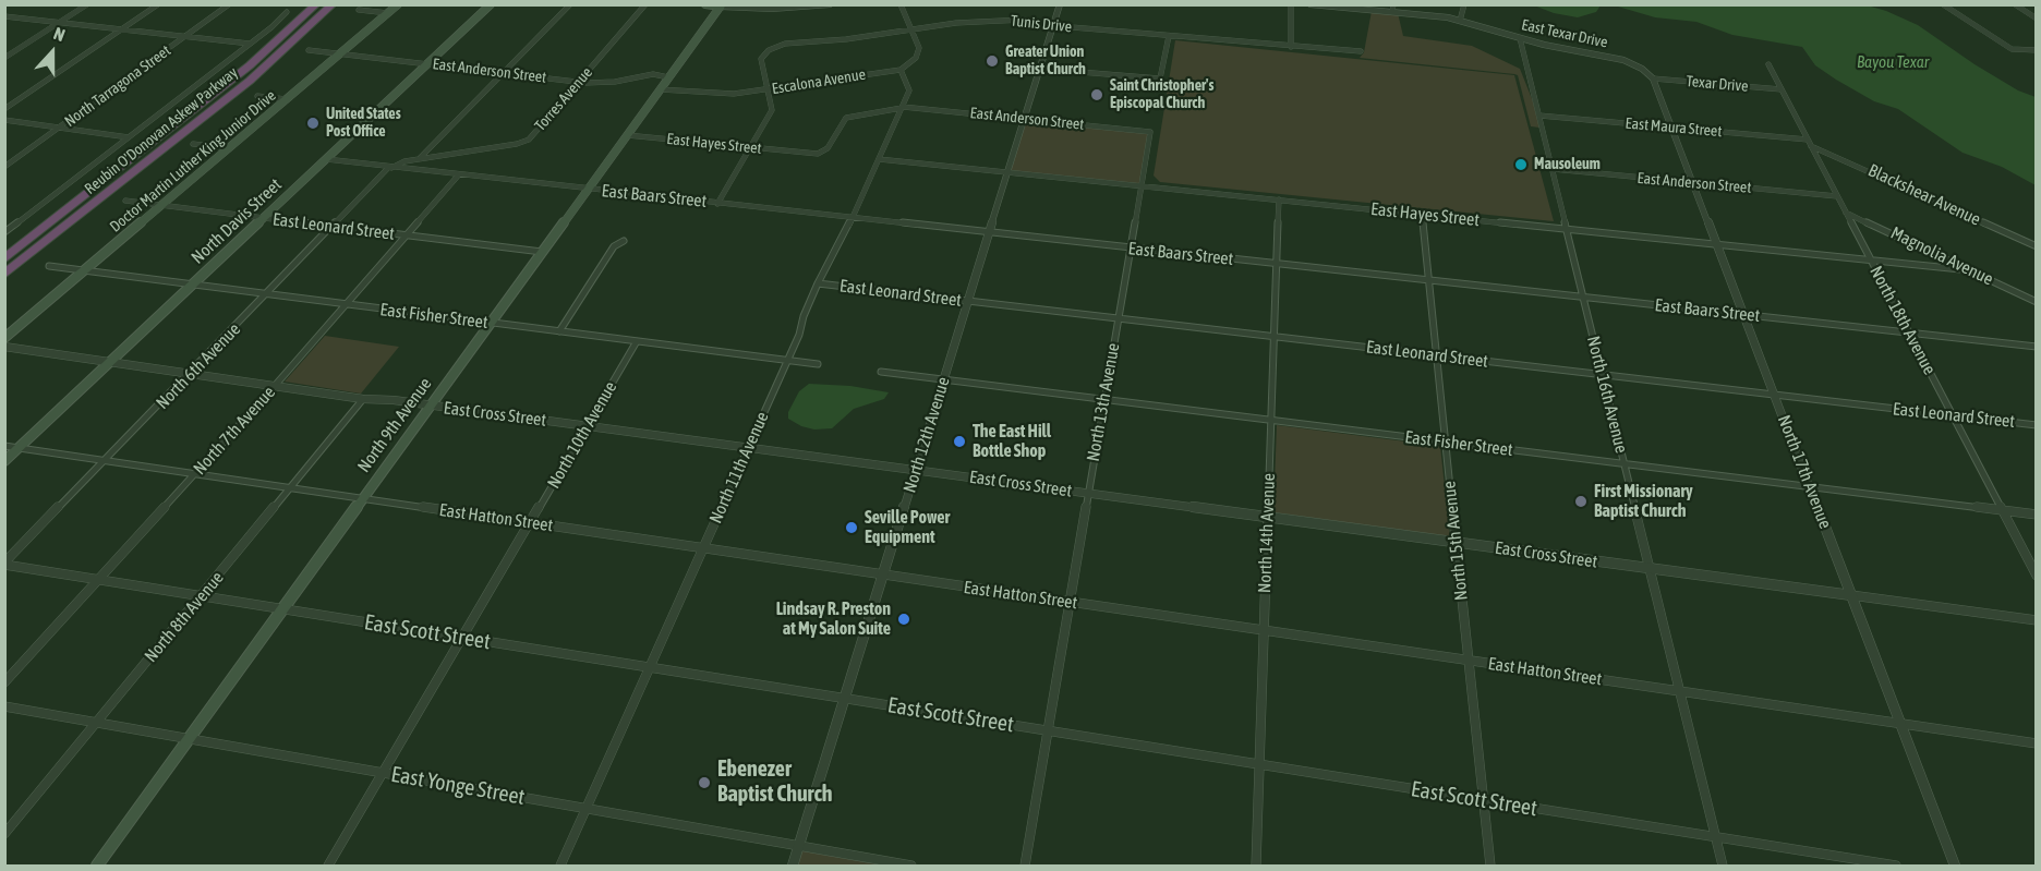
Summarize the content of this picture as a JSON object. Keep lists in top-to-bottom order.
{
  "streets": {
    "highway": ["Reubin O'Donovan Askew Parkway"],
    "main road": ["Doctor Martin Luther King Junior Drive", "North Davis Street", "North 9th Avenue"],
    "street": [
      "Tunis Drive",
      "East Texar Drive",
      "East Anderson Street",
      "Escalona Avenue",
      "Texar Drive",
      "North Tarragona Street",
      "Torres Avenue",
      "East Maura Street",
      "East Hayes Street",
      "Blackshear Avenue",
      "East Baars Street",
      "East Leonard Street",
      "Magnolia Avenue",
      "East Fisher Street",
      "North 18th Avenue",
      "North 6th Avenue",
      "North 16th Avenue",
      "North 13th Avenue",
      "East Cross Street",
      "North 7th Avenue",
      "North 10th Avenue",
      "North 12th Avenue",
      "North 11th Avenue",
      "North 17th Avenue",
      "East Hatton Street",
      "North 14th Avenue",
      "North 15th Avenue",
      "North 8th Avenue",
      "East Scott Street",
      "East Yonge Street"
    ]
  },
  "crossings": [
    ["Tunis Drive", "Escalona Avenue"],
    ["Tunis Drive", "North 12th Avenue"],
    ["East Texar Drive", "Texar Drive"],
    ["East Texar Drive", "North 16th Avenue"],
    ["East Texar Drive", "North 17th Avenue"],
    ["East Anderson Street", "Torres Avenue"],
    ["East Anderson Street", "East Hayes Street"],
    ["East Anderson Street", "Doctor Martin Luther King Junior Drive"],
    ["East Anderson Street", "North Davis Street"],
    ["East Anderson Street", "North 18th Avenue"],
    ["East Anderson Street", "North 6th Avenue"],
    ["East Anderson Street", "North 16th Avenue"],
    ["East Anderson Street", "North 13th Avenue"],
    ["East Anderson Street", "North 9th Avenue"],
    ["East Anderson Street", "North 12th Avenue"],
    ["East Anderson Street", "North 11th Avenue"],
    ["East Anderson Street", "North 17th Avenue"],
    ["Escalona Avenue", "North 9th Avenue"],
    ["Escalona Avenue", "North 11th Avenue"],
    ["Texar Drive", "North 18th Avenue"],
    ["Texar Drive", "North 17th Avenue"],
    ["Torres Avenue", "North 6th Avenue"],
    ["East Maura Street", "Blackshear Avenue"],
    ["East Maura Street", "North 18th Avenue"],
    ["East Maura Street", "North 16th Avenue"],
    ["East Maura Street", "North 17th Avenue"],
    ["East Hayes Street", "Magnolia Avenue"],
    ["East Hayes Street", "North 18th Avenue"],
    ["East Hayes Street", "North 16th Avenue"],
    ["East Hayes Street", "North 13th Avenue"],
    ["East Hayes Street", "North 9th Avenue"],
    ["East Hayes Street", "North 12th Avenue"],
    ["East Hayes Street", "North 11th Avenue"],
    ["East Hayes Street", "North 17th Avenue"],
    ["East Hayes Street", "North 14th Avenue"],
    ["East Hayes Street", "North 15th Avenue"],
    ["Doctor Martin Luther King Junior Drive", "East Leonard Street"],
    ["Doctor Martin Luther King Junior Drive", "East Fisher Street"],
    ["Blackshear Avenue", "North 18th Avenue"],
    ["East Baars Street", "North Davis Street"],
    ["East Baars Street", "North 18th Avenue"],
    ["East Baars Street", "North 6th Avenue"],
    ["East Baars Street", "North 16th Avenue"],
    ["East Baars Street", "North 13th Avenue"],
    ["East Baars Street", "North 9th Avenue"],
    ["East Baars Street", "North 7th Avenue"],
    ["East Baars Street", "North 12th Avenue"],
    ["East Baars Street", "North 11th Avenue"],
    ["East Baars Street", "North 17th Avenue"],
    ["East Baars Street", "North 14th Avenue"],
    ["East Baars Street", "North 15th Avenue"],
    ["North Davis Street", "East Leonard Street"],
    ["North Davis Street", "East Fisher Street"],
    ["North Davis Street", "East Cross Street"],
    ["North Davis Street", "East Hatton Street"],
    ["East Leonard Street", "North 18th Avenue"],
    ["East Leonard Street", "North 6th Avenue"],
    ["East Leonard Street", "North 16th Avenue"],
    ["East Leonard Street", "North 13th Avenue"],
    ["East Leonard Street", "North 9th Avenue"],
    ["East Leonard Street", "North 7th Avenue"],
    ["East Leonard Street", "North 12th Avenue"],
    ["East Leonard Street", "North 11th Avenue"],
    ["East Leonard Street", "North 17th Avenue"],
    ["East Leonard Street", "North 14th Avenue"],
    ["East Leonard Street", "North 15th Avenue"],
    ["Magnolia Avenue", "North 18th Avenue"],
    ["East Fisher Street", "North 18th Avenue"],
    ["East Fisher Street", "North 6th Avenue"],
    ["East Fisher Street", "North 16th Avenue"],
    ["East Fisher Street", "North 13th Avenue"],
    ["East Fisher Street", "North 9th Avenue"],
    ["East Fisher Street", "North 7th Avenue"],
    ["East Fisher Street", "North 10th Avenue"],
    ["East Fisher Street", "North 12th Avenue"],
    ["East Fisher Street", "North 11th Avenue"],
    ["East Fisher Street", "North 17th Avenue"],
    ["East Fisher Street", "North 14th Avenue"],
    ["East Fisher Street", "North 15th Avenue"],
    ["North 6th Avenue", "East Cross Street"],
    ["North 6th Avenue", "East Hatton Street"],
    ["North 6th Avenue", "East Scott Street"],
    ["North 16th Avenue", "East Cross Street"],
    ["North 16th Avenue", "East Hatton Street"],
    ["North 16th Avenue", "East Scott Street"],
    ["North 13th Avenue", "East Cross Street"],
    ["North 13th Avenue", "East Hatton Street"],
    ["North 13th Avenue", "East Scott Street"],
    ["East Cross Street", "North 9th Avenue"],
    ["East Cross Street", "North 7th Avenue"],
    ["East Cross Street", "North 10th Avenue"],
    ["East Cross Street", "North 12th Avenue"],
    ["East Cross Street", "North 11th Avenue"],
    ["East Cross Street", "North 17th Avenue"],
    ["East Cross Street", "North 14th Avenue"],
    ["East Cross Street", "North 15th Avenue"],
    ["East Cross Street", "North 8th Avenue"],
    ["North 9th Avenue", "East Hatton Street"],
    ["North 9th Avenue", "East Scott Street"],
    ["North 9th Avenue", "East Yonge Street"],
    ["North 7th Avenue", "East Hatton Street"],
    ["North 7th Avenue", "East Scott Street"],
    ["North 10th Avenue", "East Hatton Street"],
    ["North 10th Avenue", "East Scott Street"],
    ["North 10th Avenue", "East Yonge Street"],
    ["North 12th Avenue", "East Hatton Street"],
    ["North 12th Avenue", "East Scott Street"],
    ["North 12th Avenue", "East Yonge Street"],
    ["North 11th Avenue", "East Hatton Street"],
    ["North 11th Avenue", "East Scott Street"],
    ["North 11th Avenue", "East Yonge Street"],
    ["North 17th Avenue", "East Hatton Street"],
    ["East Hatton Street", "North 14th Avenue"],
    ["East Hatton Street", "North 15th Avenue"],
    ["East Hatton Street", "North 8th Avenue"],
    ["North 14th Avenue", "East Scott Street"],
    ["North 15th Avenue", "East Scott Street"],
    ["North 8th Avenue", "East Scott Street"],
    ["North 8th Avenue", "East Yonge Street"]
  ],
  "water": ["Bayou Texar"],
  "places": [
    "Greater Union Baptist Church",
    "Saint Christopher's Episcopal Church",
    "United States Post Office",
    "Mausoleum",
    "The East Hill Bottle Shop",
    "First Missionary Baptist Church",
    "Seville Power Equipment",
    "Lindsay R. Preston at My Salon Suite",
    "Ebenezer Baptist Church"
  ],
  "north": "top"
}
